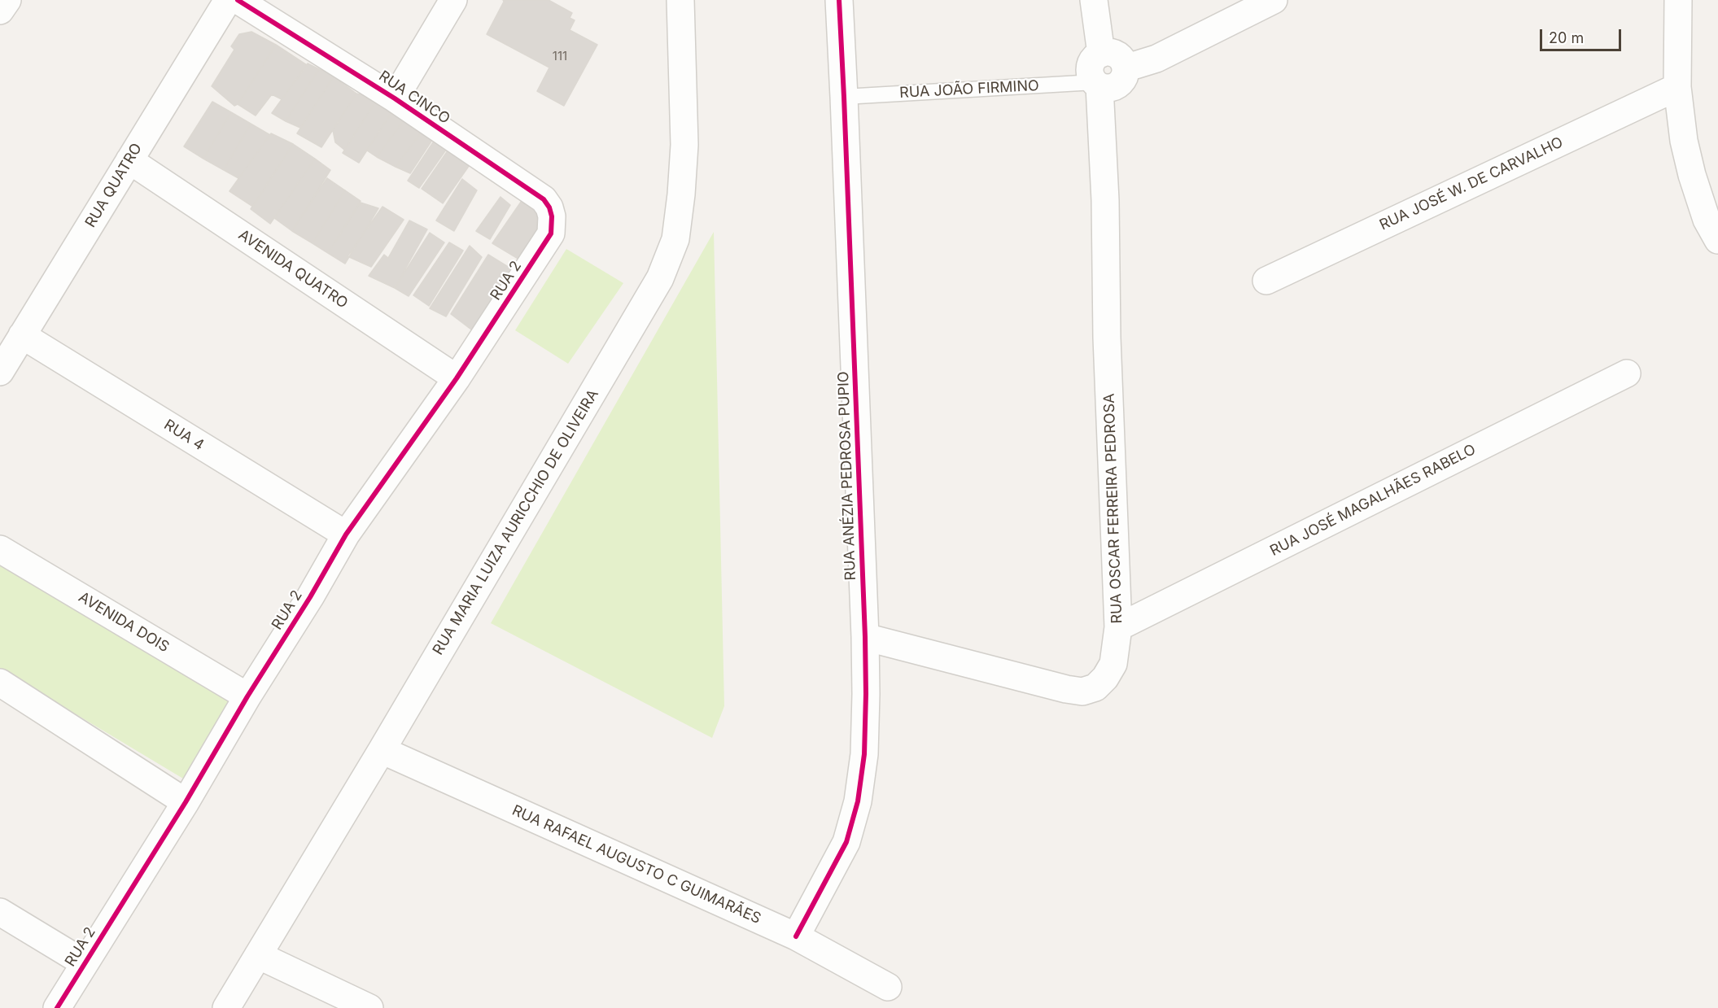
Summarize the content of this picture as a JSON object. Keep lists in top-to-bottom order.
{
  "streets": {
    "street": [
      "RUA CINCO",
      "RUA JOSÉ W. DE CARVALHO",
      "RUA QUATRO",
      "AVENIDA QUATRO",
      "RUA 2",
      "RUA 4",
      "RUA ANÉZIA PEDROSA PUPIO",
      "RUA JOSÉ MAGALHÃES RABELO",
      "RUA OSCAR FERREIRA PEDROSA",
      "RUA MARIA LUIZA AURICCHIO DE OLIVEIRA",
      "AVENIDA DOIS",
      "RUA RAFAEL AUGUSTO C GUIMARÃES"
    ],
    "lane": ["RUA JOÃO FIRMINO"]
  },
  "crossings": [
    ["RUA JOÃO FIRMINO", "RUA ANÉZIA PEDROSA PUPIO"],
    ["RUA JOÃO FIRMINO", "RUA OSCAR FERREIRA PEDROSA"],
    ["RUA CINCO", "RUA 2"],
    ["RUA QUATRO", "AVENIDA QUATRO"],
    ["RUA QUATRO", "RUA 4"],
    ["AVENIDA QUATRO", "RUA 2"],
    ["RUA 2", "RUA 4"],
    ["RUA 2", "AVENIDA DOIS"],
    ["RUA ANÉZIA PEDROSA PUPIO", "RUA OSCAR FERREIRA PEDROSA"],
    ["RUA ANÉZIA PEDROSA PUPIO", "RUA RAFAEL AUGUSTO C GUIMARÃES"],
    ["RUA JOSÉ MAGALHÃES RABELO", "RUA OSCAR FERREIRA PEDROSA"],
    ["RUA MARIA LUIZA AURICCHIO DE OLIVEIRA", "RUA RAFAEL AUGUSTO C GUIMARÃES"]
  ],
  "house_numbers": ["111"],
  "scale_bar": "20 m"
}
